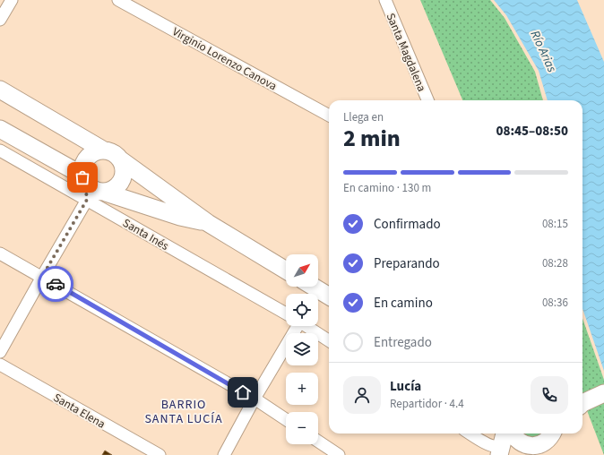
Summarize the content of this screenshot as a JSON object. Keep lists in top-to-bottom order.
{
  "streets": {
    "street": [
      "Santa Magdalena",
      "Virginio Lorenzo Canova",
      "Santa Inés",
      "Santa Elena"
    ]
  },
  "districts": ["BARRIO SANTA LUCÍA"],
  "water": ["Río Arias"],
  "north": "top right",
  "page": {
    "heading": ["2 min", "Llega en", "08:45–08:50"],
    "panel": ["Lucía", "Repartidor · 4.4"],
    "bar": "En camino · 130 m",
    "list": [
      ["Confirmado", "08:15"],
      ["Preparando", "08:28"],
      ["En camino", "08:36"],
      "Entregado"
    ],
    "map_buttons": ["+", "−"]
  }
}
